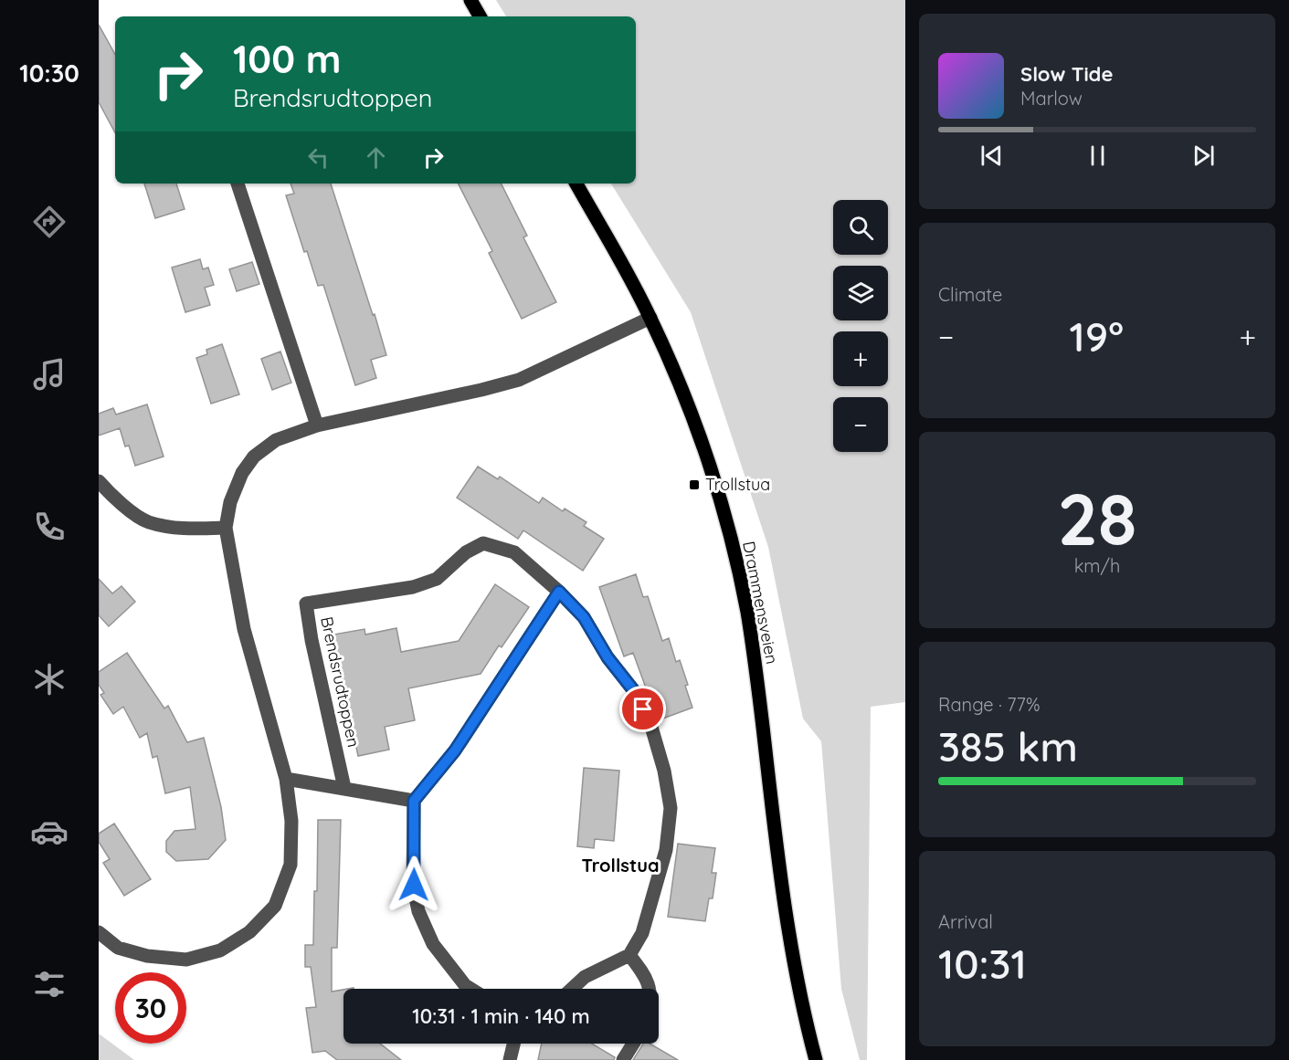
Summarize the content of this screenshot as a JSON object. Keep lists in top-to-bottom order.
{
  "streets": {
    "main road": ["Drammensveien"],
    "street": ["Brendsrudtoppen"]
  },
  "districts": ["Trollstua"],
  "places": {
    "transit": ["Trollstua"]
  },
  "page": {
    "tabs": "10:30",
    "turn": ["100 m", "Brendsrudtoppen"],
    "song": ["Slow Tide", "Marlow"],
    "map_buttons": ["+", "−"],
    "tile": [
      "Climate",
      ["28", "km/h"],
      ["Range · 77%", "385 km"],
      ["Arrival", "10:31"]
    ],
    "heat": ["−", "19°", "+"],
    "limit": "30",
    "trip": "10:31 · 1 min · 140 m"
  }
}
